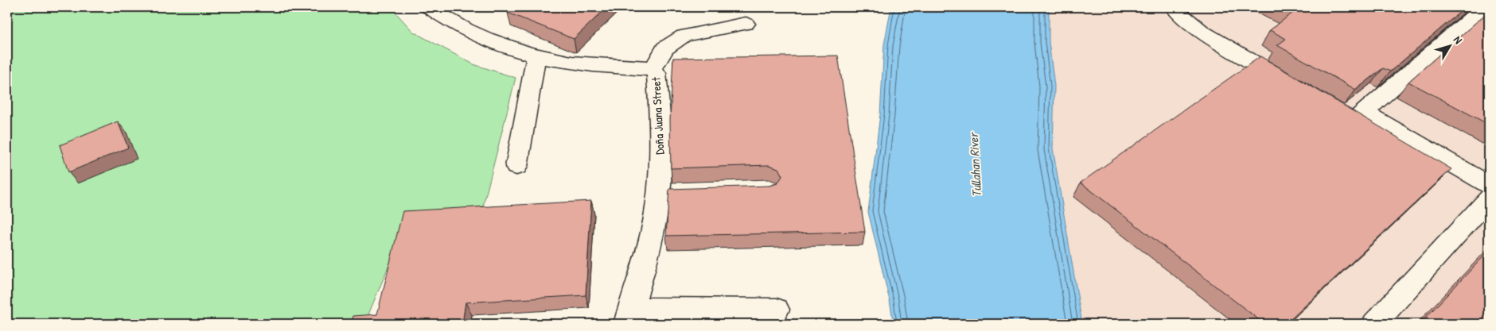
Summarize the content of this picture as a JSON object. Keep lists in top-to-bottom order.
{
  "streets": {
    "street": ["Doña Juana Street"]
  },
  "water": ["Tullahan River"],
  "north": "top right"
}
